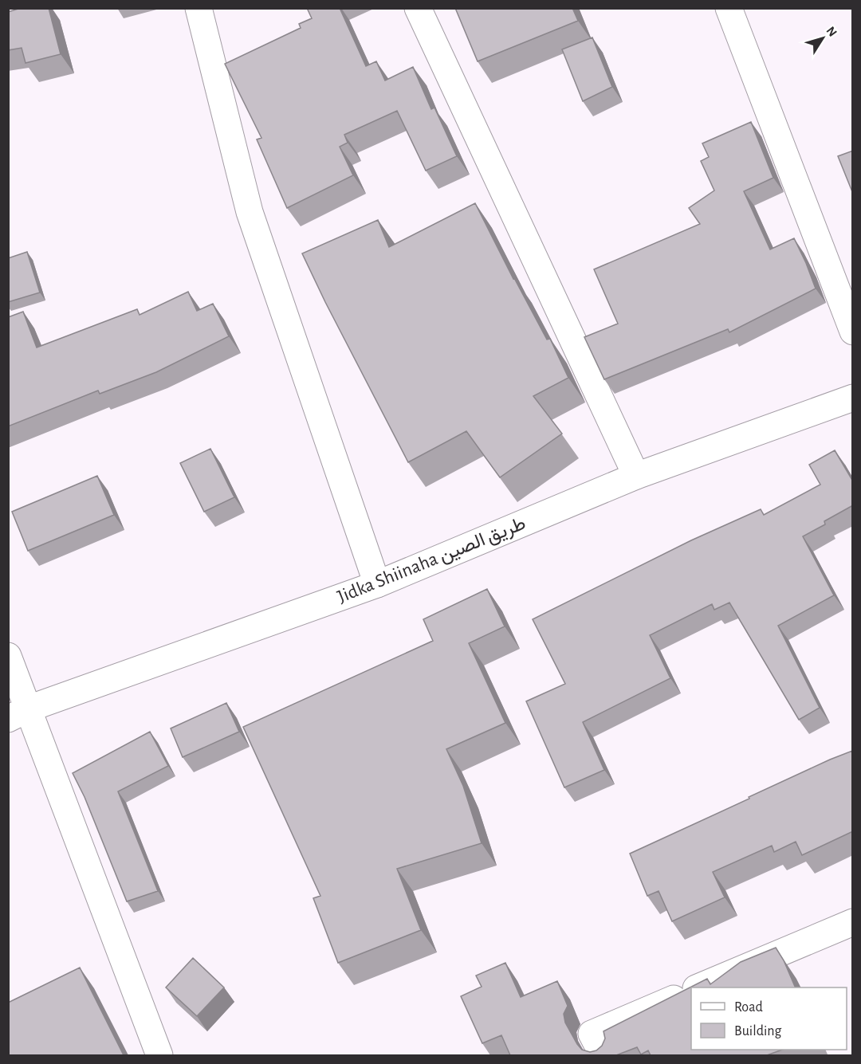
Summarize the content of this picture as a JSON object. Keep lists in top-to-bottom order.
{
  "streets": {
    "street": ["Jidka Shiinaha طريق الصين"]
  },
  "legend": ["Road", "Building"],
  "north": "top right"
}
